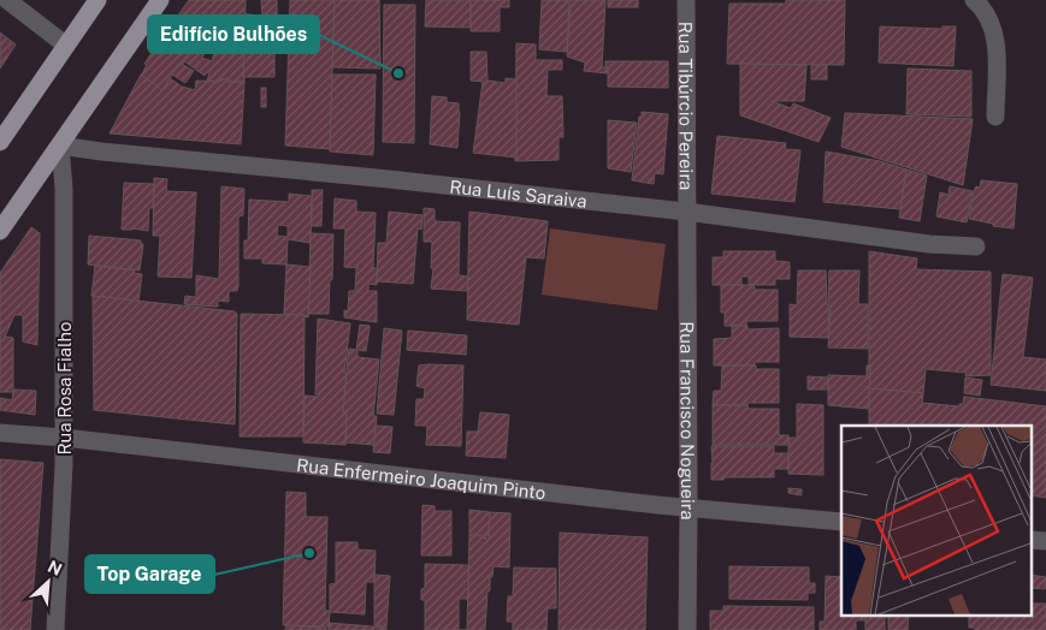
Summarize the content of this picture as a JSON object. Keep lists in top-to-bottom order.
{
  "streets": {
    "street": [
      "Rua Tibúrcio Pereira",
      "Rua Luís Saraiva",
      "Rua Rosa Fialho",
      "Rua Francisco Nogueira",
      "Rua Enfermeiro Joaquim Pinto"
    ]
  },
  "crossings": [
    ["Rua Tibúrcio Pereira", "Rua Luís Saraiva"],
    ["Rua Tibúrcio Pereira", "Rua Francisco Nogueira"],
    ["Rua Luís Saraiva", "Rua Rosa Fialho"],
    ["Rua Luís Saraiva", "Rua Francisco Nogueira"],
    ["Rua Rosa Fialho", "Rua Enfermeiro Joaquim Pinto"],
    ["Rua Francisco Nogueira", "Rua Enfermeiro Joaquim Pinto"]
  ],
  "places": ["Edifício Bulhões", "Top Garage"],
  "north": "top right"
}
